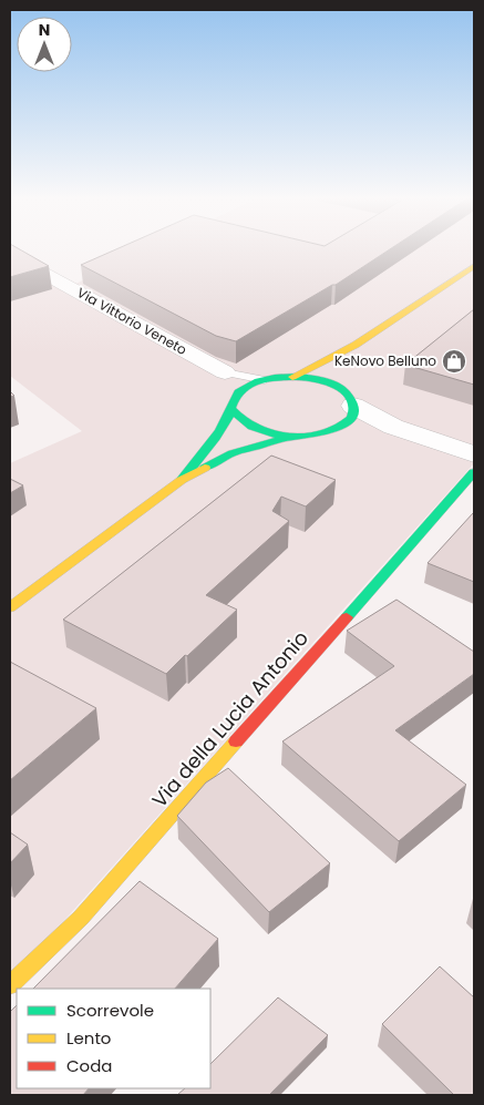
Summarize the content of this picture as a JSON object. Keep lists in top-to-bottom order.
{
  "streets": {
    "main road": ["Via della Lucia Antonio"],
    "street": ["Via Vittorio Veneto"]
  },
  "places": {
    "shop": ["KeNovo Belluno"]
  },
  "legend": ["Scorrevole", "Lento", "Coda"],
  "north": "top"
}
